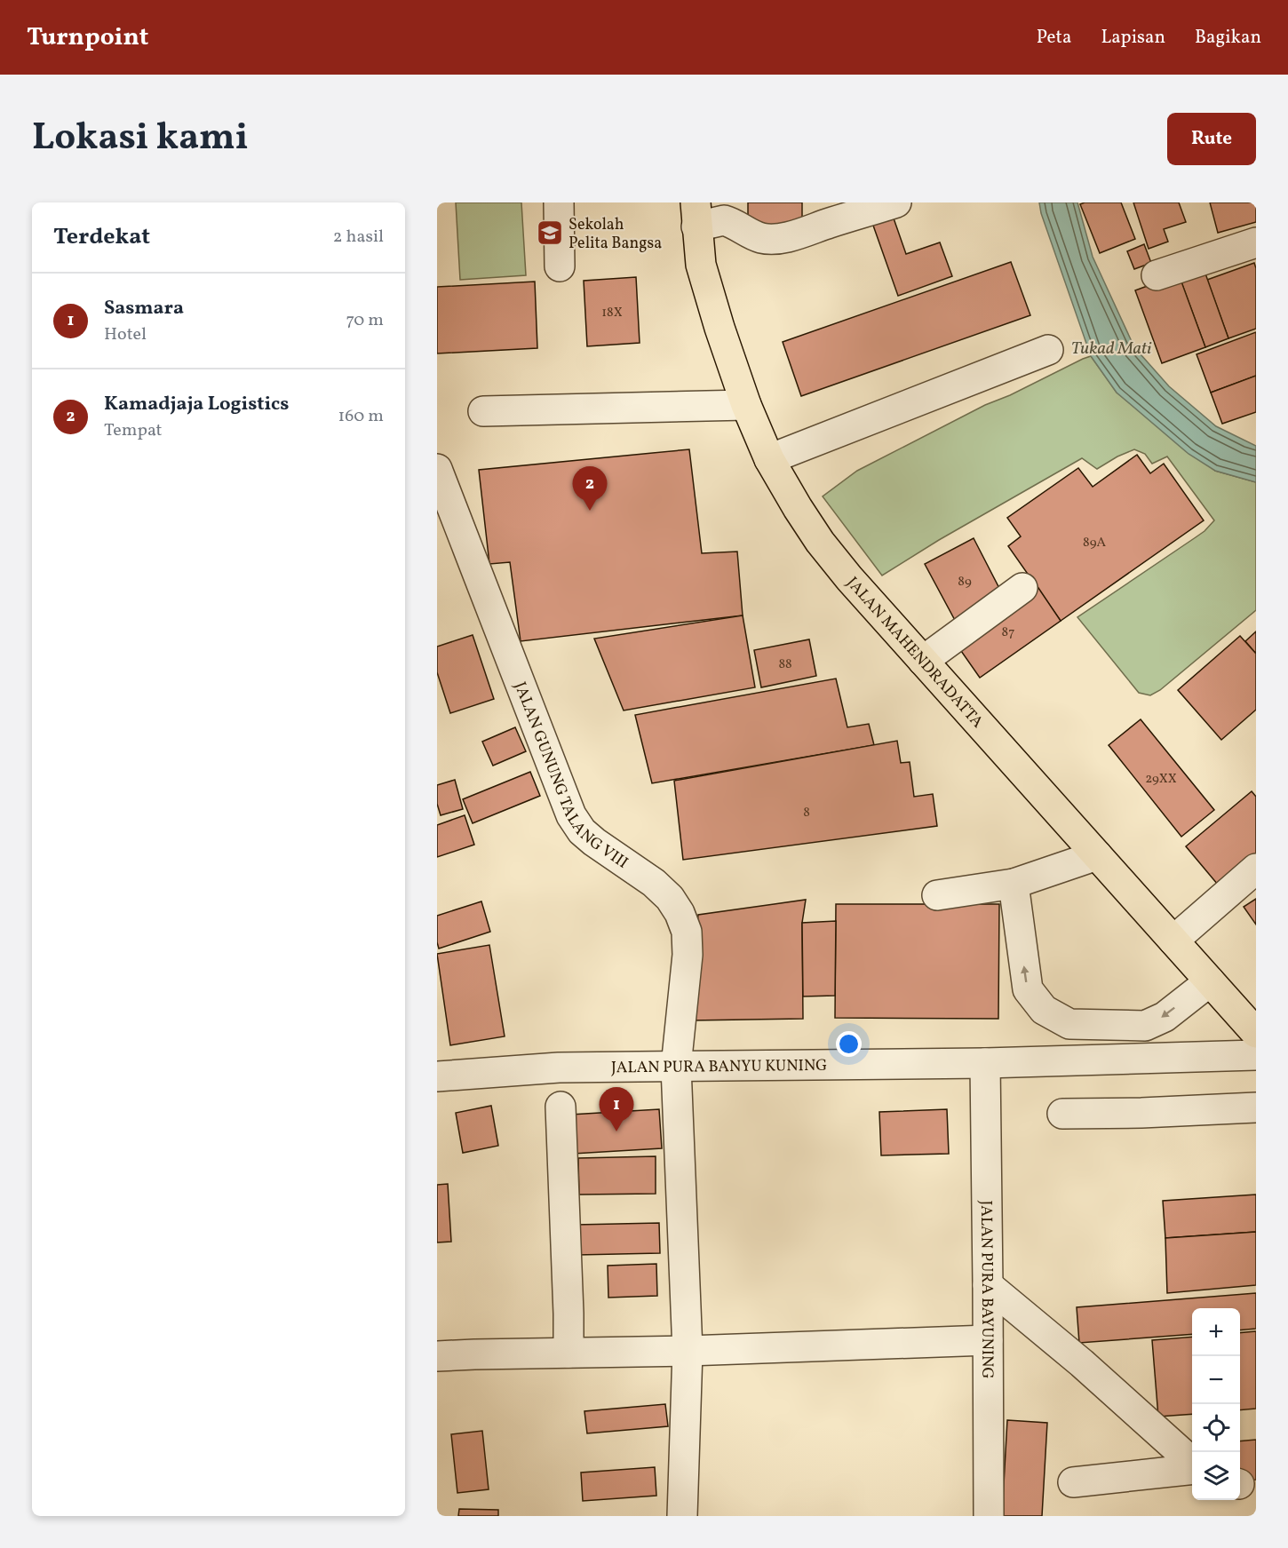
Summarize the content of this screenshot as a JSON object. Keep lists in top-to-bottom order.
{
  "streets": {
    "highway": ["JALAN MAHENDRADATTA"],
    "street": ["JALAN GUNUNG TALANG VIII", "JALAN PURA BANYU KUNING", "JALAN PURA BAYUNING"]
  },
  "crossings": [
    ["JALAN GUNUNG TALANG VIII", "JALAN PURA BANYU KUNING"],
    ["JALAN PURA BANYU KUNING", "JALAN PURA BAYUNING"]
  ],
  "water": ["Tukad Mati"],
  "places": {
    "school or university": ["Sekolah Pelita Bangsa"]
  },
  "house_numbers": [
    "18X",
    "89A",
    "89",
    "87",
    "88",
    "29XX",
    "8"
  ],
  "page": {
    "header": "Turnpoint",
    "nav": ["Peta", "Lapisan", "Bagikan"],
    "title": "Lokasi kami",
    "buttons": "Rute",
    "heading": ["Terdekat", "2 hasil"],
    "list": [
      {
        "mark": "1",
        "name": "Sasmara",
        "note": "Hotel",
        "value": "70 m"
      },
      {
        "mark": "2",
        "name": "Kamadjaja Logistics",
        "note": "Tempat",
        "value": "160 m"
      }
    ],
    "pins": ["2", "1"],
    "map_buttons": ["+", "−"]
  }
}
